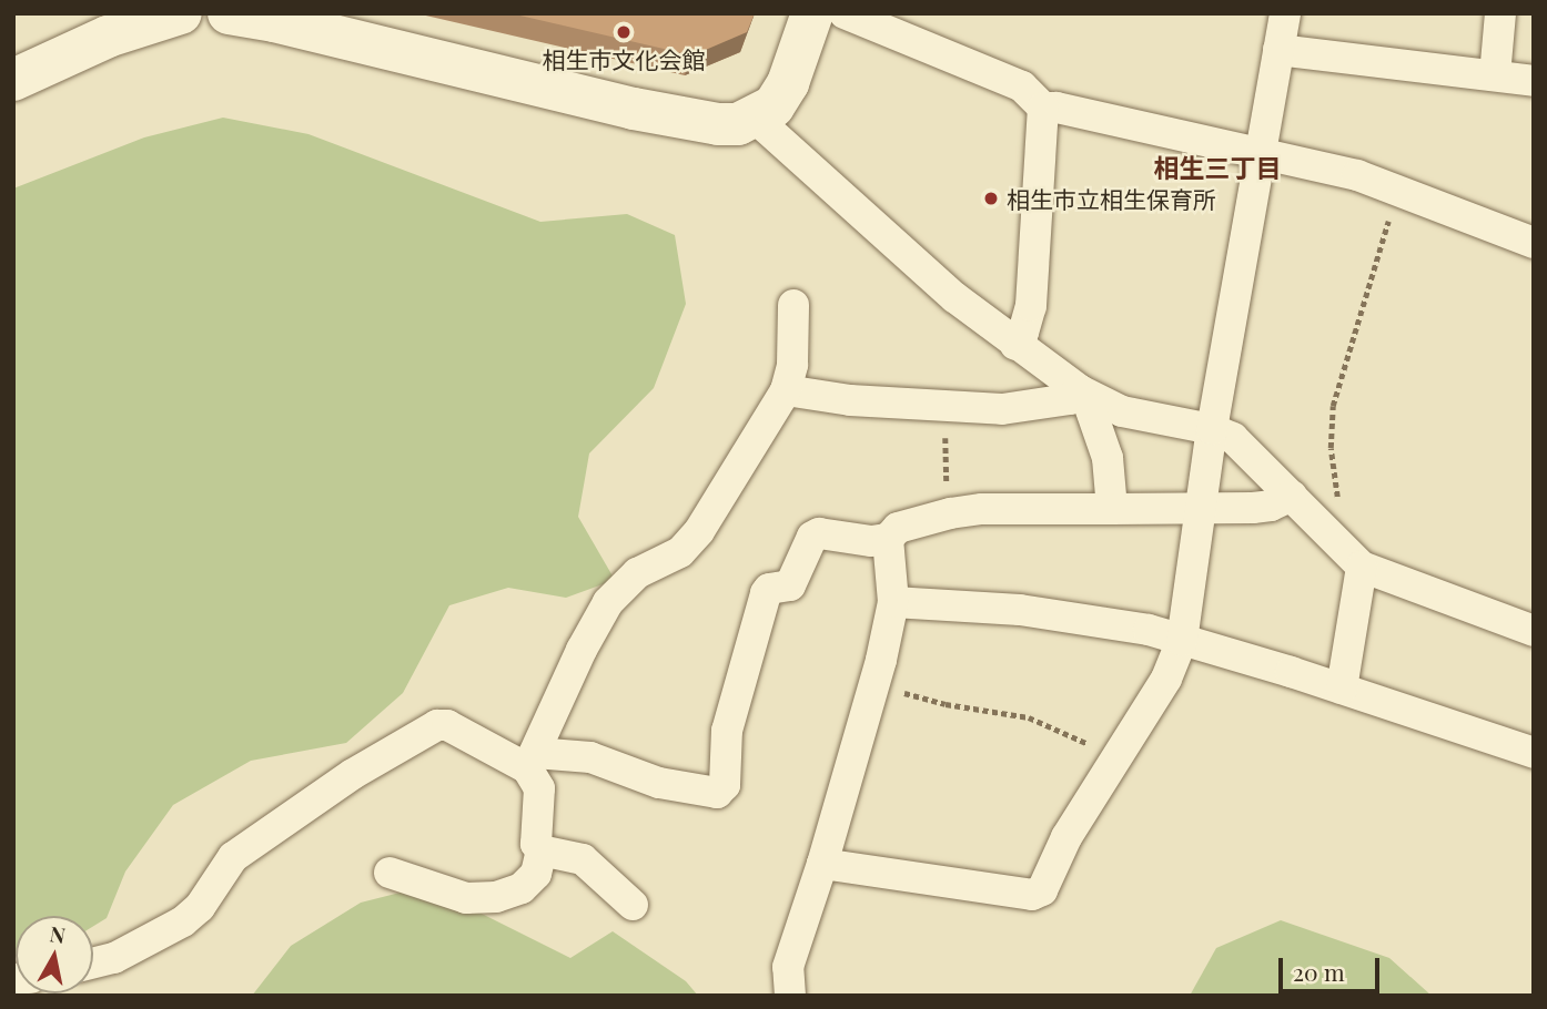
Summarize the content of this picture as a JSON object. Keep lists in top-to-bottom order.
{
  "districts": ["相生三丁目"],
  "places": ["相生市文化会館", "相生市立相生保育所"],
  "scale_bar": "20 m",
  "north": "top"
}
